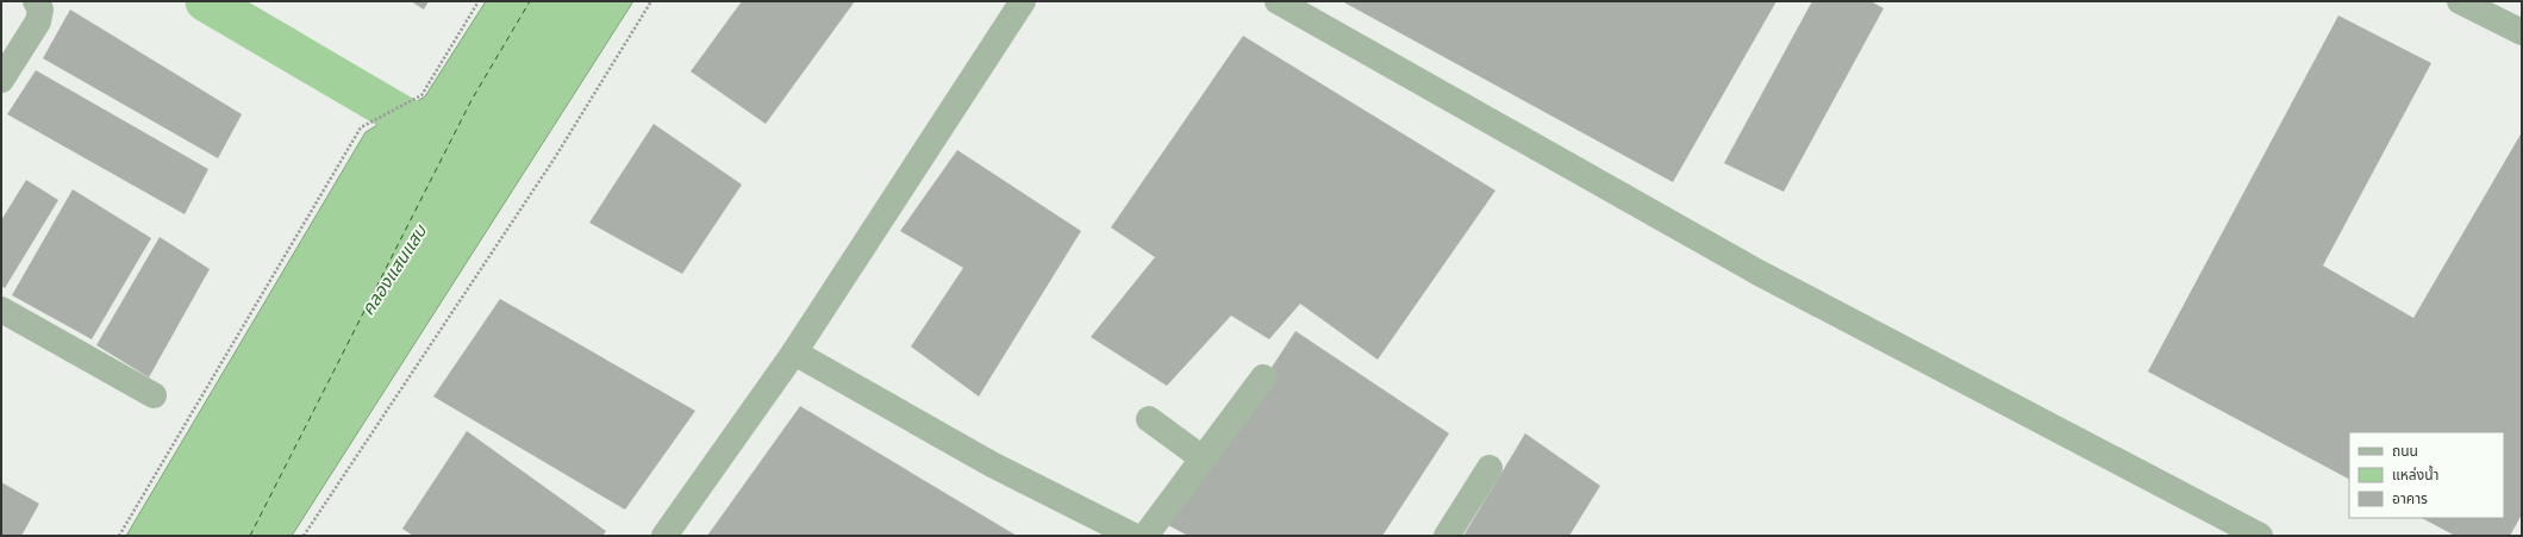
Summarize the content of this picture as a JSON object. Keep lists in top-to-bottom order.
{
  "water": ["คลองแสนแสบ"],
  "legend": ["ถนน", "แหล่งน้ำ", "อาคาร"]
}
